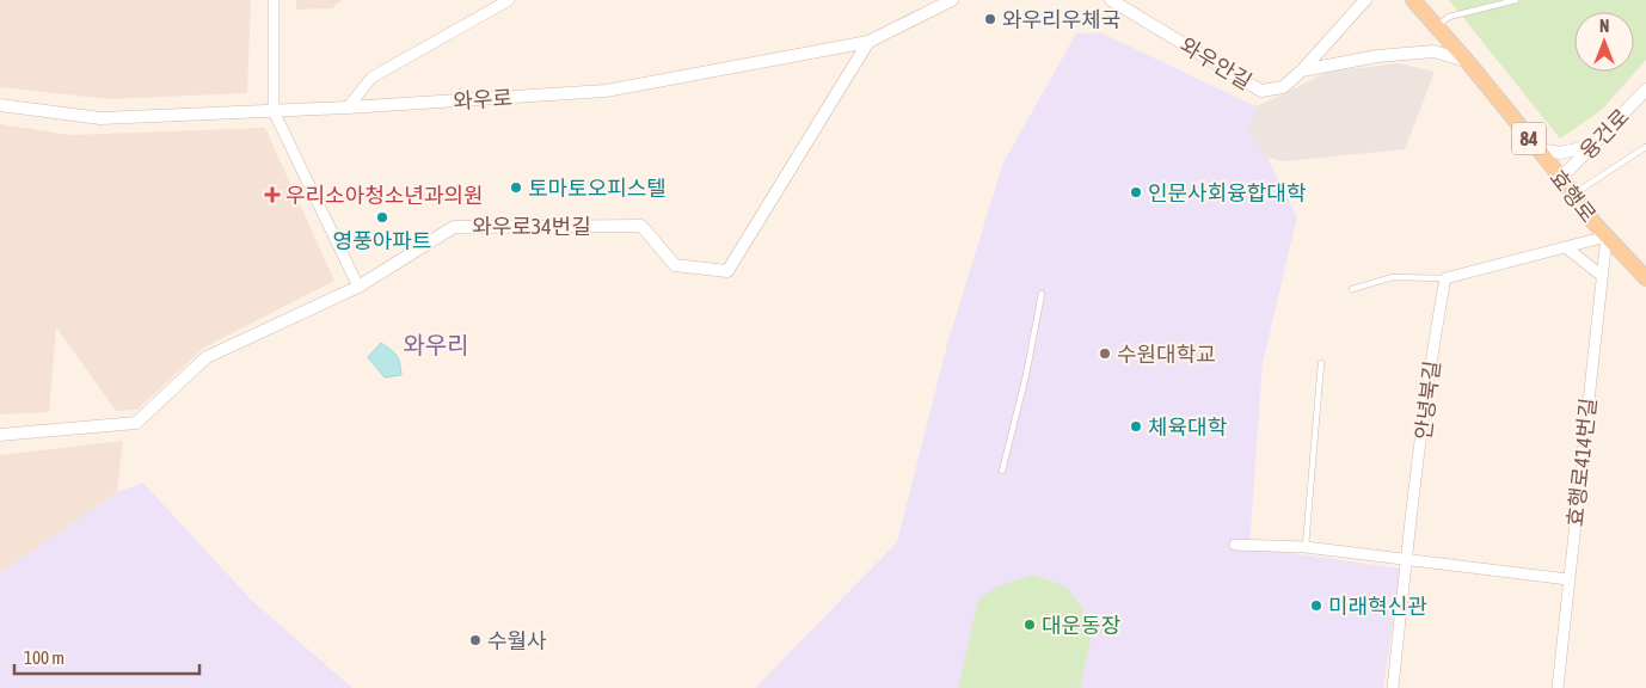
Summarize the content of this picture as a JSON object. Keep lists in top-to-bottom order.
{
  "streets": {
    "main road": ["84", "효행로"],
    "street": [
      "와우안길",
      "와우로",
      "융건로",
      "와우로34번길",
      "안녕북길",
      "효행로414번길"
    ]
  },
  "crossings": [
    ["와우로", "와우로34번길"],
    ["융건로", "효행로"],
    ["효행로", "효행로414번길"]
  ],
  "districts": ["와우리"],
  "places": {
    "other": [
      "와우리우체국",
      "토마토오피스텔",
      "인문사회융합대학",
      "영풍아파트",
      "수원대학교",
      "체육대학",
      "미래혁신관",
      "대운동장",
      "수월사"
    ],
    "health": ["우리소아청소년과의원"]
  },
  "scale_bar": "100 m",
  "north": "top"
}
